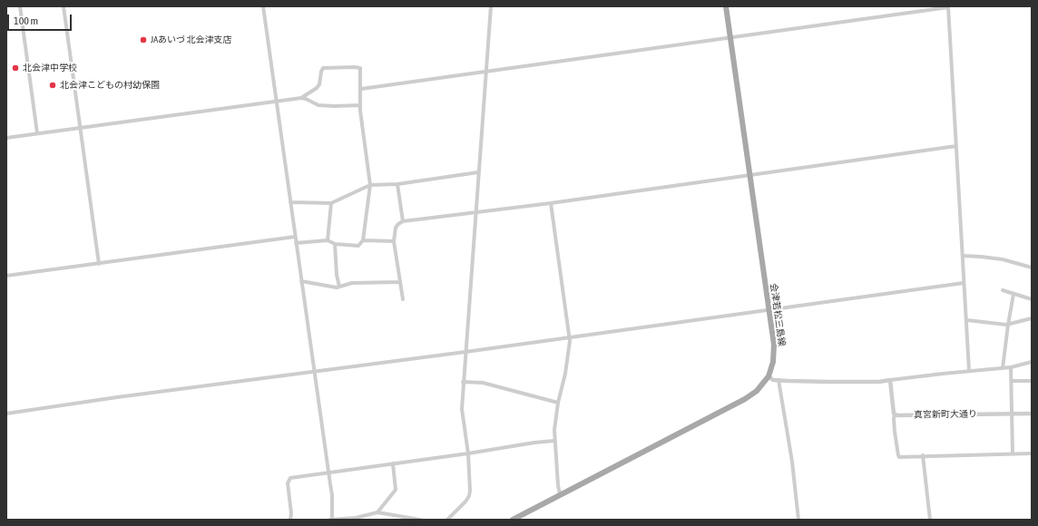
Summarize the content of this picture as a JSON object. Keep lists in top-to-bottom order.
{
  "streets": {
    "main road": ["会津若松三島線"],
    "street": ["真宮新町大通り"]
  },
  "places": ["JAあいづ 北会津支店", "北会津中学校", "北会津こどもの村幼保園"],
  "scale_bar": "100 m"
}
